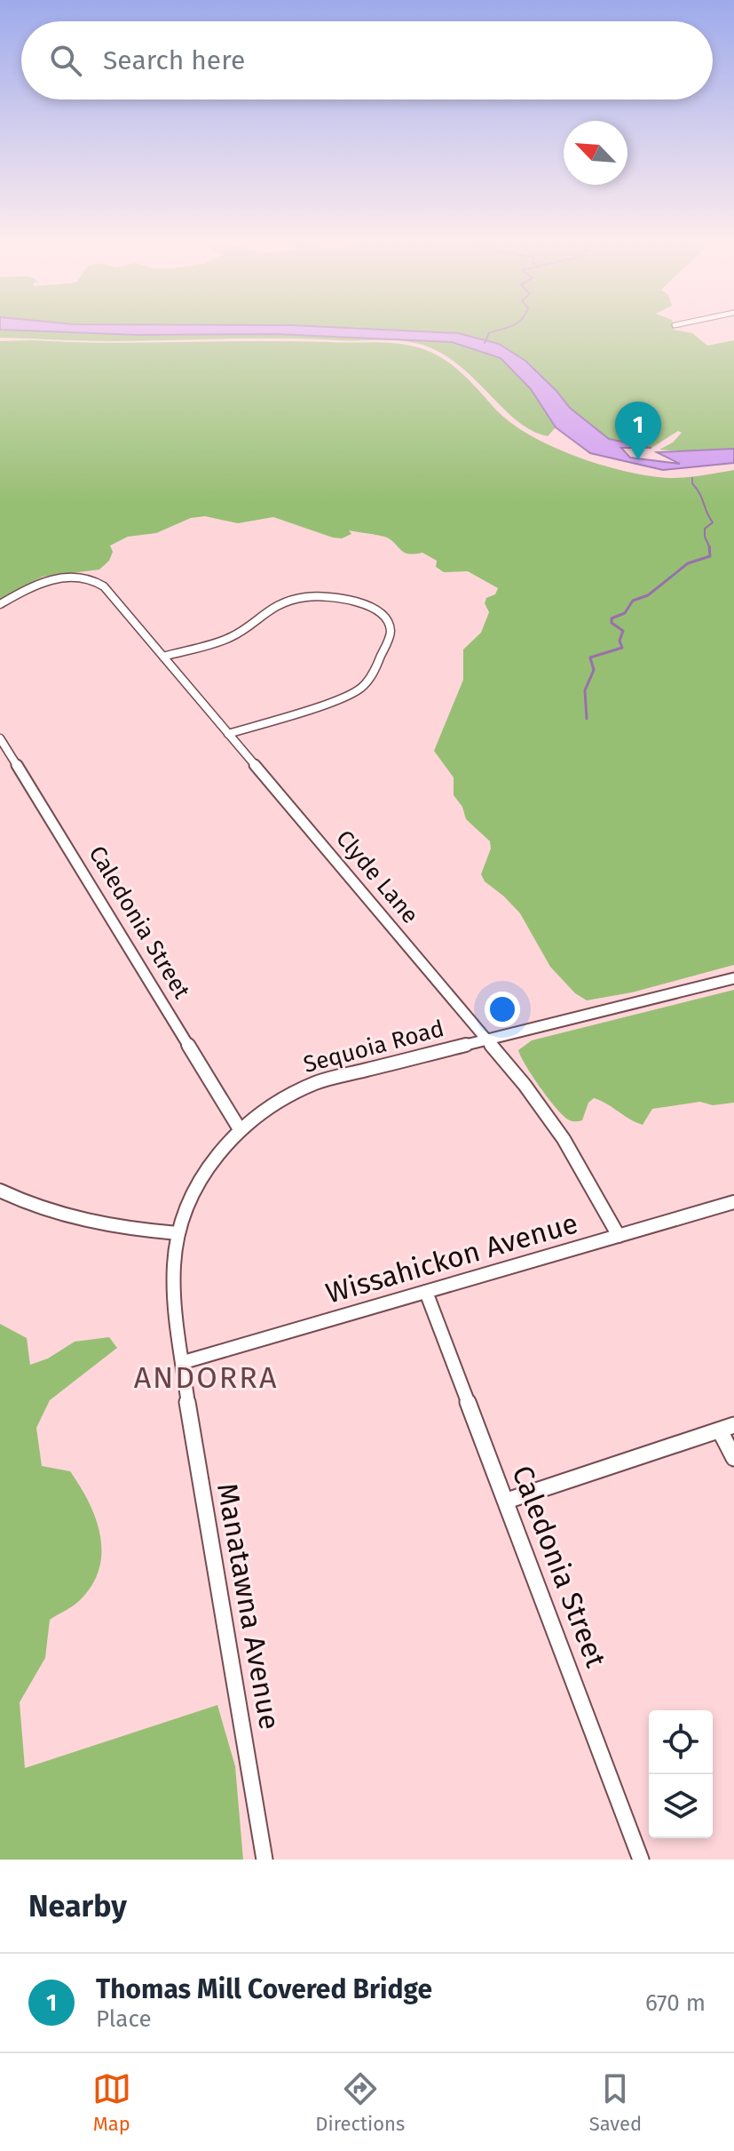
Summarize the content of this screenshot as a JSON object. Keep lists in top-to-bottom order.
{
  "streets": {
    "street": [
      "Clyde Lane",
      "Caledonia Street",
      "Sequoia Road",
      "Wissahickon Avenue",
      "Manatawna Avenue"
    ]
  },
  "crossings": [
    ["Clyde Lane", "Sequoia Road"],
    ["Clyde Lane", "Wissahickon Avenue"],
    ["Caledonia Street", "Sequoia Road"],
    ["Caledonia Street", "Wissahickon Avenue"],
    ["Sequoia Road", "Wissahickon Avenue"],
    ["Sequoia Road", "Manatawna Avenue"],
    ["Wissahickon Avenue", "Manatawna Avenue"]
  ],
  "districts": ["ANDORRA"],
  "north": "top left",
  "page": {
    "search": "Search here",
    "pins": "1",
    "heading": "Nearby",
    "list": [
      {
        "mark": "1",
        "name": "Thomas Mill Covered Bridge",
        "note": "Place",
        "value": "670 m"
      }
    ],
    "nav": ["Map", "Directions", "Saved"]
  }
}
